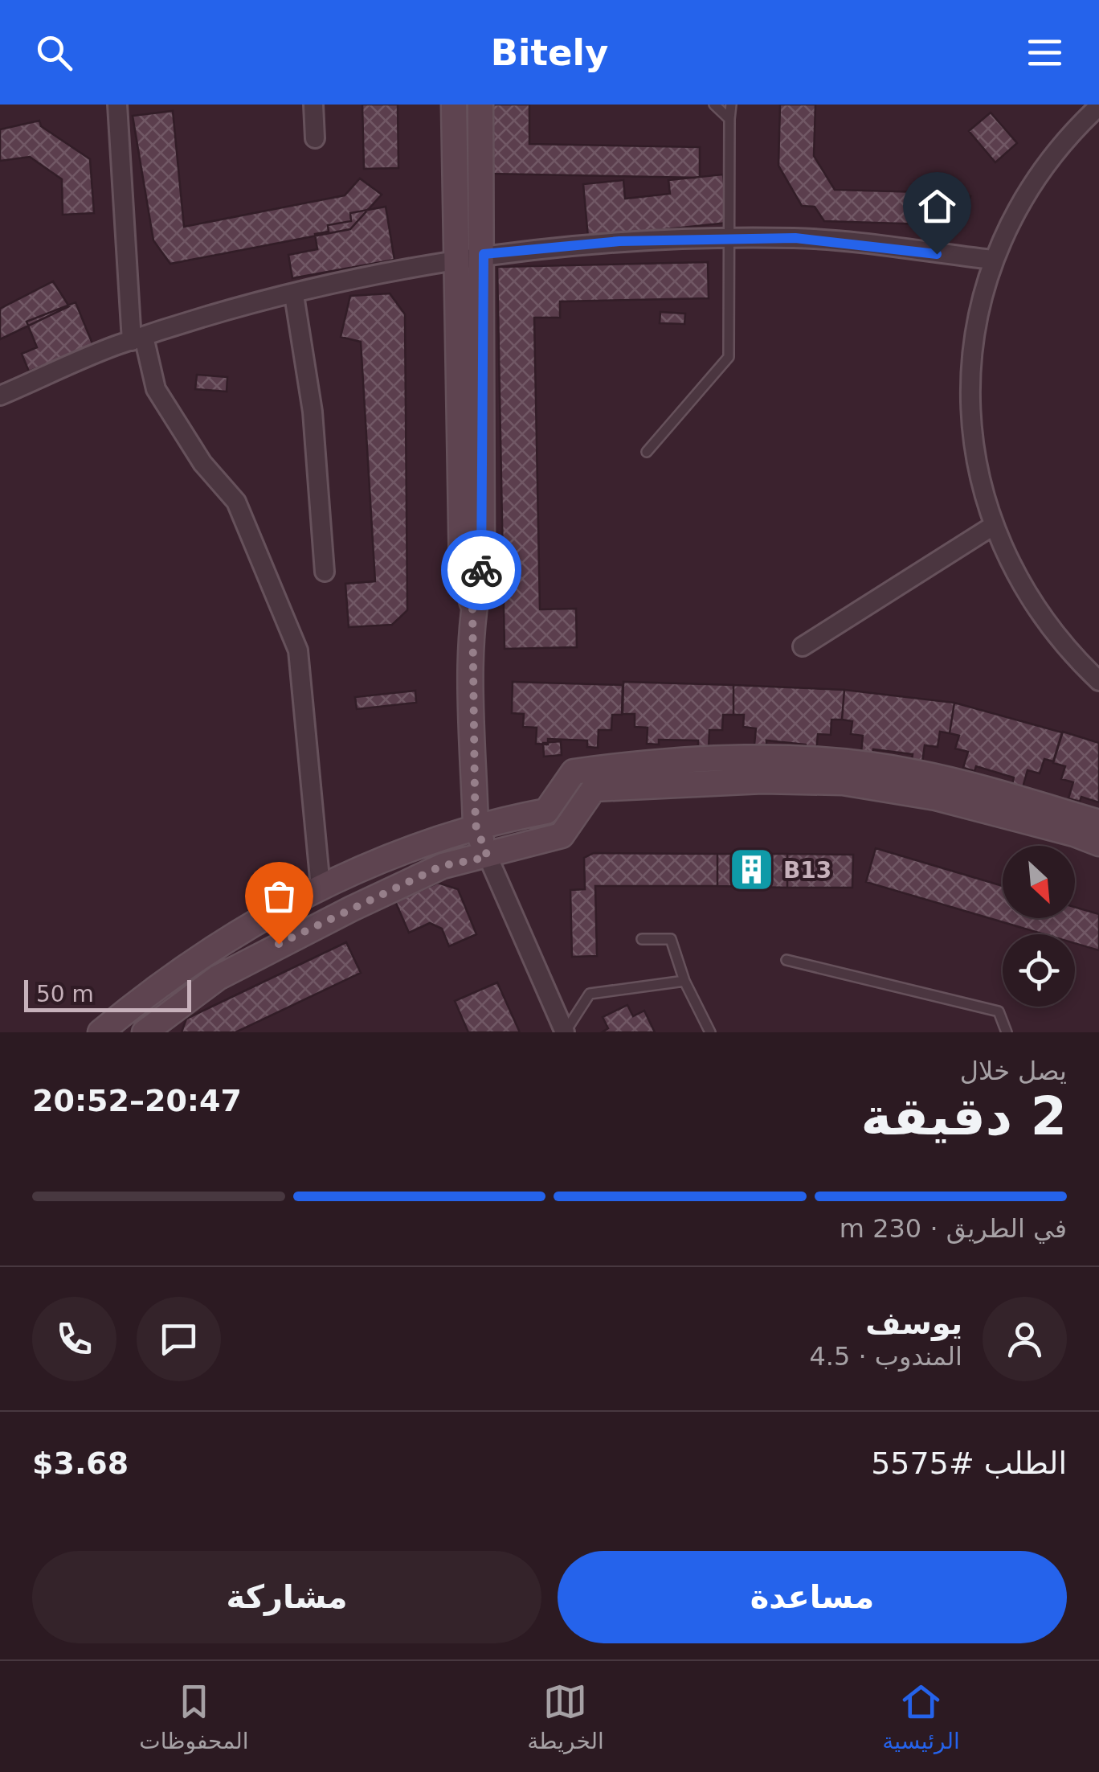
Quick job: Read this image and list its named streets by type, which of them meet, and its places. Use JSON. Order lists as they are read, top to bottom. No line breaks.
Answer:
{"places":{"building":["B13"]},"scale_bar":"50 m","north":"bottom right","page":{"header":"Bitely","scale":"50 m","heading":["2 دقيقة","يصل خلال","20:47–20:52"],"panel":["يوسف","المندوب · 4.5","الطلب #5575","$3.68"],"bar":"في الطريق · 230 m","buttons":["مساعدة","مشاركة"],"tabs":["الرئيسية","الخريطة","المحفوظات"]}}
